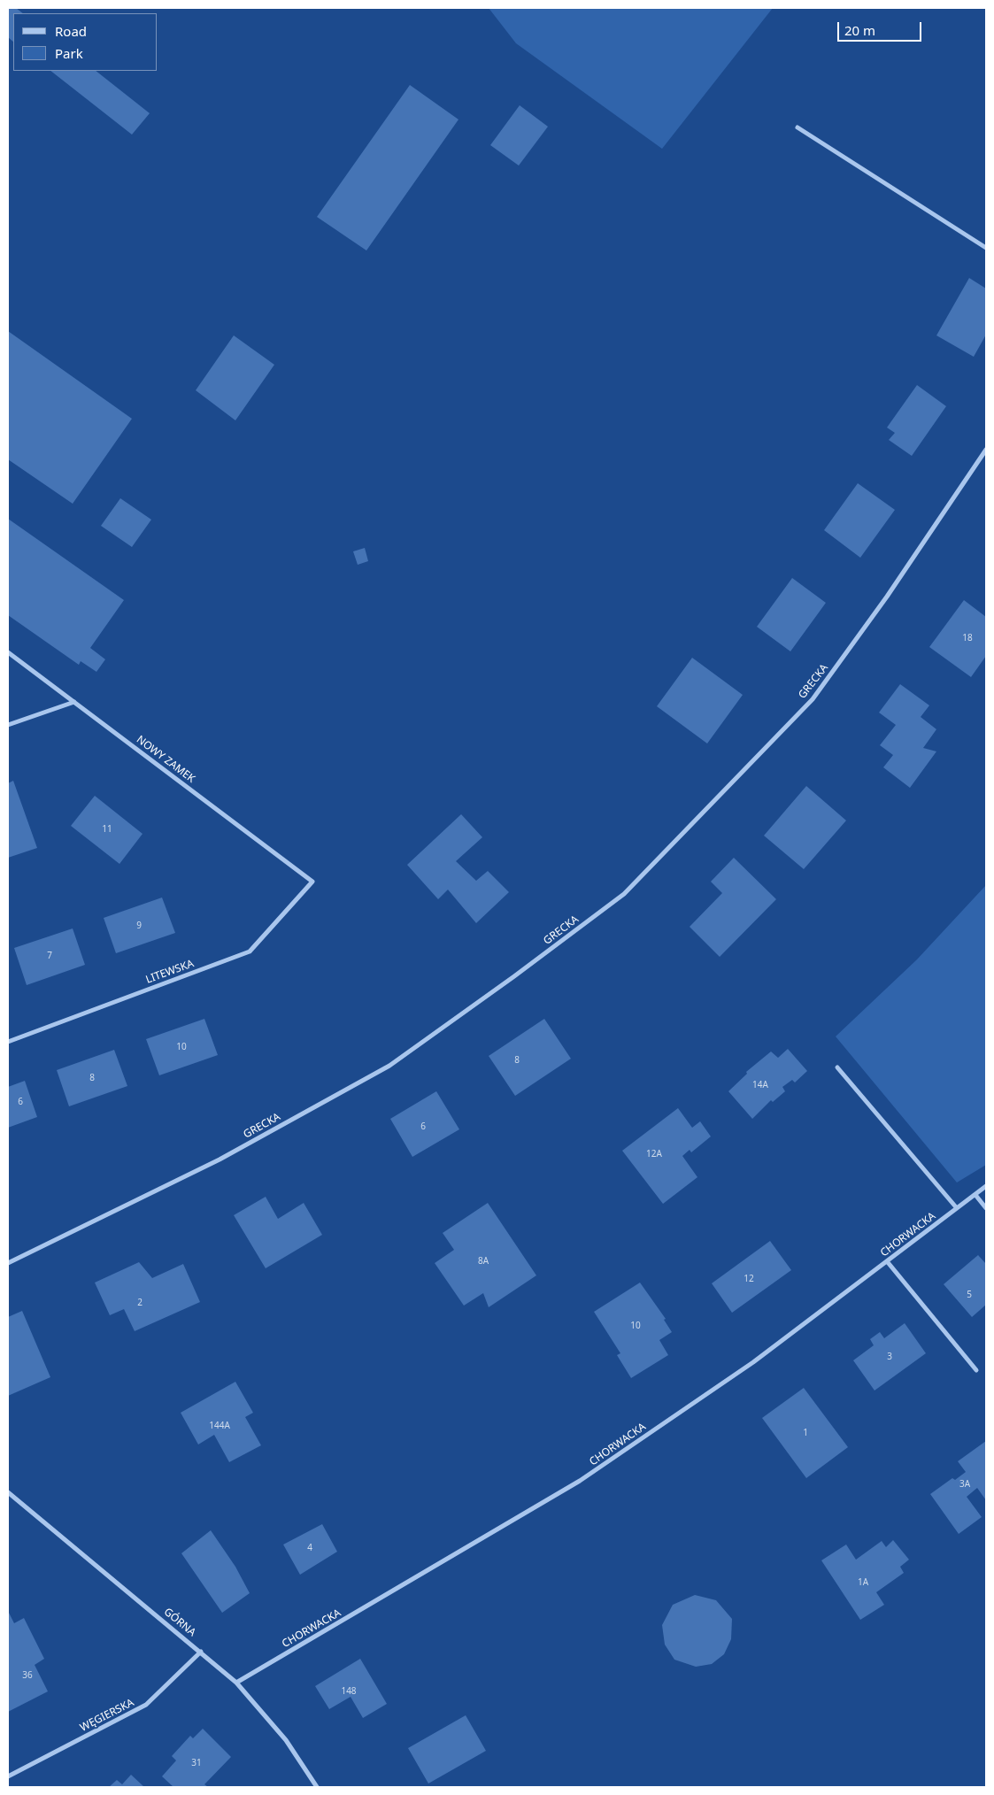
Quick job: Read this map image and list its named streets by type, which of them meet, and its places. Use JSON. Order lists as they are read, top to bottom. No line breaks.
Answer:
{"streets":{"street":["GRECKA","NOWY ZAMEK","LITEWSKA","CHORWACKA","GÓRNA","WĘGIERSKA"]},"crossings":[["NOWY ZAMEK","LITEWSKA"],["CHORWACKA","GÓRNA"],["GÓRNA","WĘGIERSKA"]],"house_numbers":["18","11","9","7","10","8","8","14A","6","6","12A","8A","12","5","2","10","3","144A","1","3A","4","1A","36","148","31"],"legend":["Road","Park"],"scale_bar":"20 m"}
